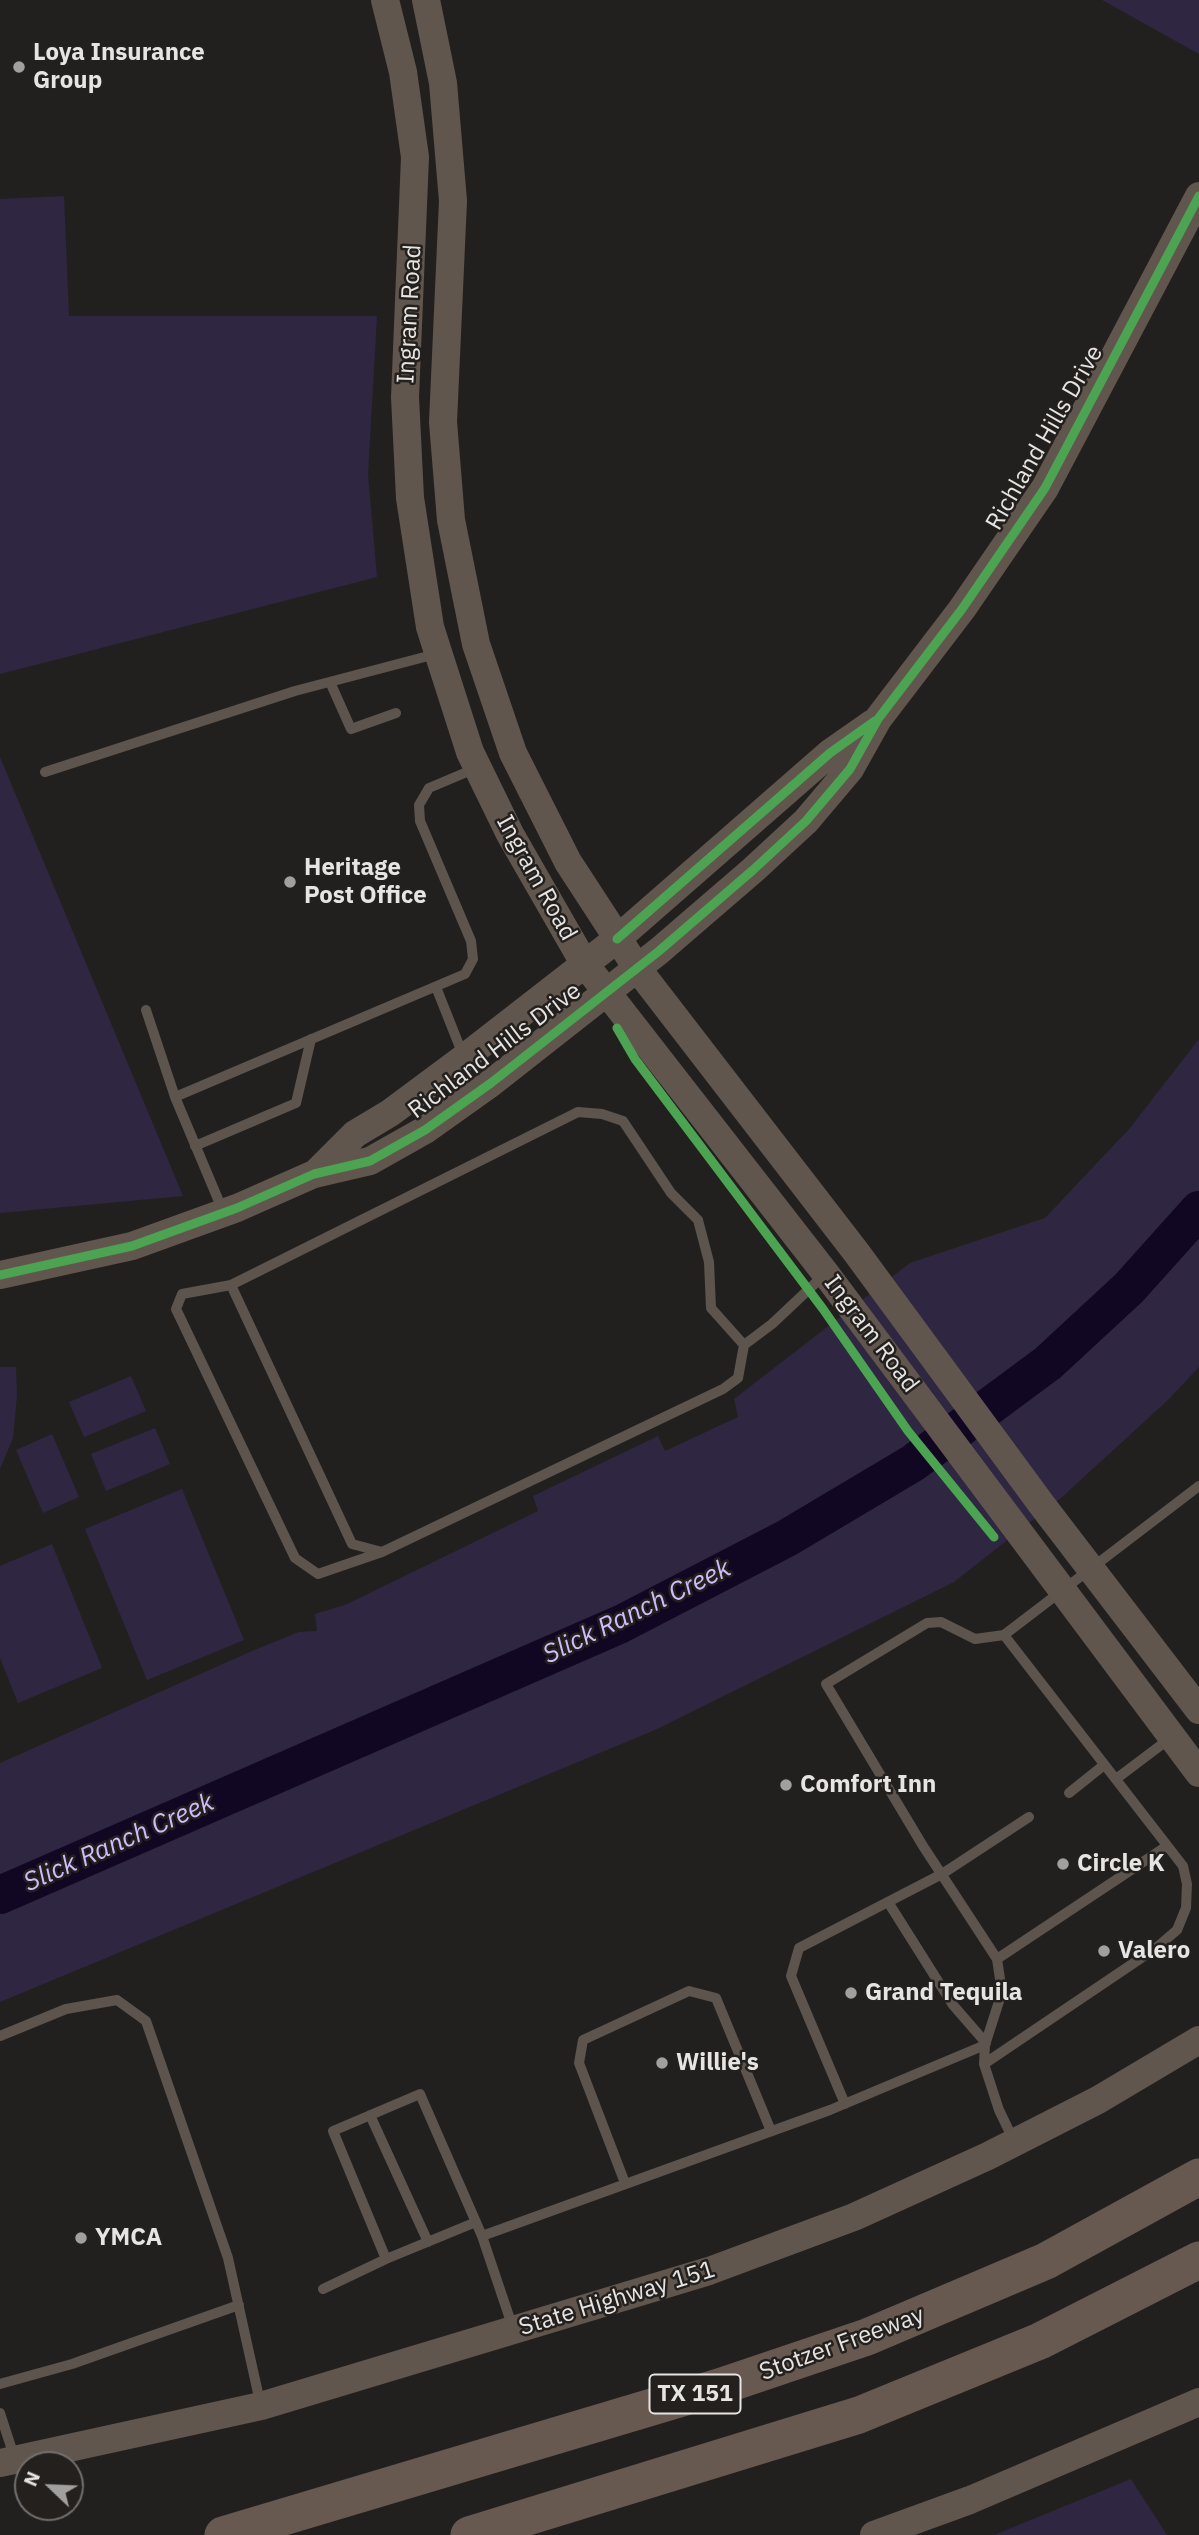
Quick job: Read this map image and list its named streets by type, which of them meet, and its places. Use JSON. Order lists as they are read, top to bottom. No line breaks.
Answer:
{"streets":{"highway":["Stotzer Freeway","TX 151"],"main road":["Ingram Road","Richland Hills Drive","State Highway 151"]},"crossings":[["Ingram Road","Richland Hills Drive"]],"water":["Slick Ranch Creek"],"places":["Loya Insurance Group","Heritage Post Office","Comfort Inn","Circle K","Valero","Grand Tequila","Willie's","YMCA"],"north":"top left"}
